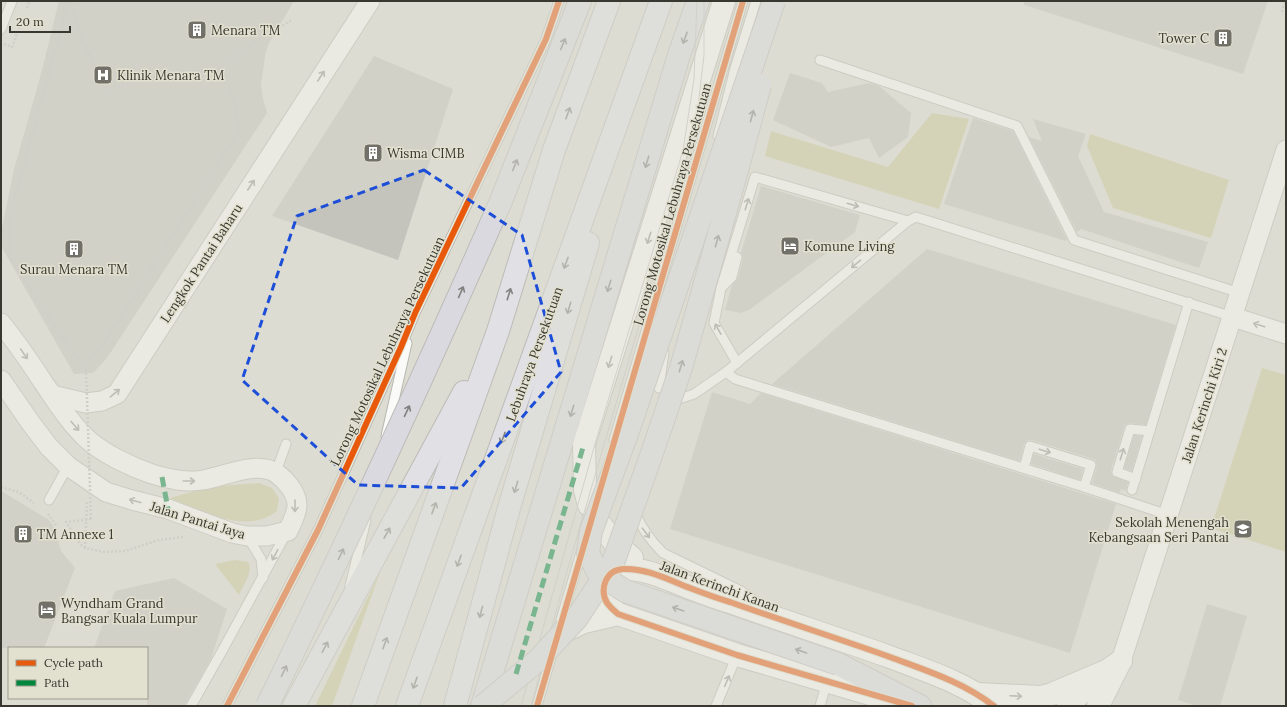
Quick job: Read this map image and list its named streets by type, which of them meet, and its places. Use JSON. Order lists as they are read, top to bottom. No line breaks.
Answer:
{"streets":{"highway":["Lebuhraya Persekutuan"],"street":["Lengkok Pantai Baharu","Jalan Kerinchi Kiri 2","Jalan Pantai Jaya","Jalan Kerinchi Kanan"],"lane":["Lorong Motosikal Lebuhraya Persekutuan"]},"one_way":["Lengkok Pantai Baharu"],"places":{"building":["Menara TM","Tower C","Wisma CIMB","Surau Menara TM","TM Annexe 1"],"hospital":["Klinik Menara TM"],"hotel":["Komune Living","Wyndham Grand Bangsar Kuala Lumpur"],"school or university":["Sekolah Menengah Kebangsaan Seri Pantai"]},"legend":["Cycle path","Path"],"scale_bar":"20 m"}
